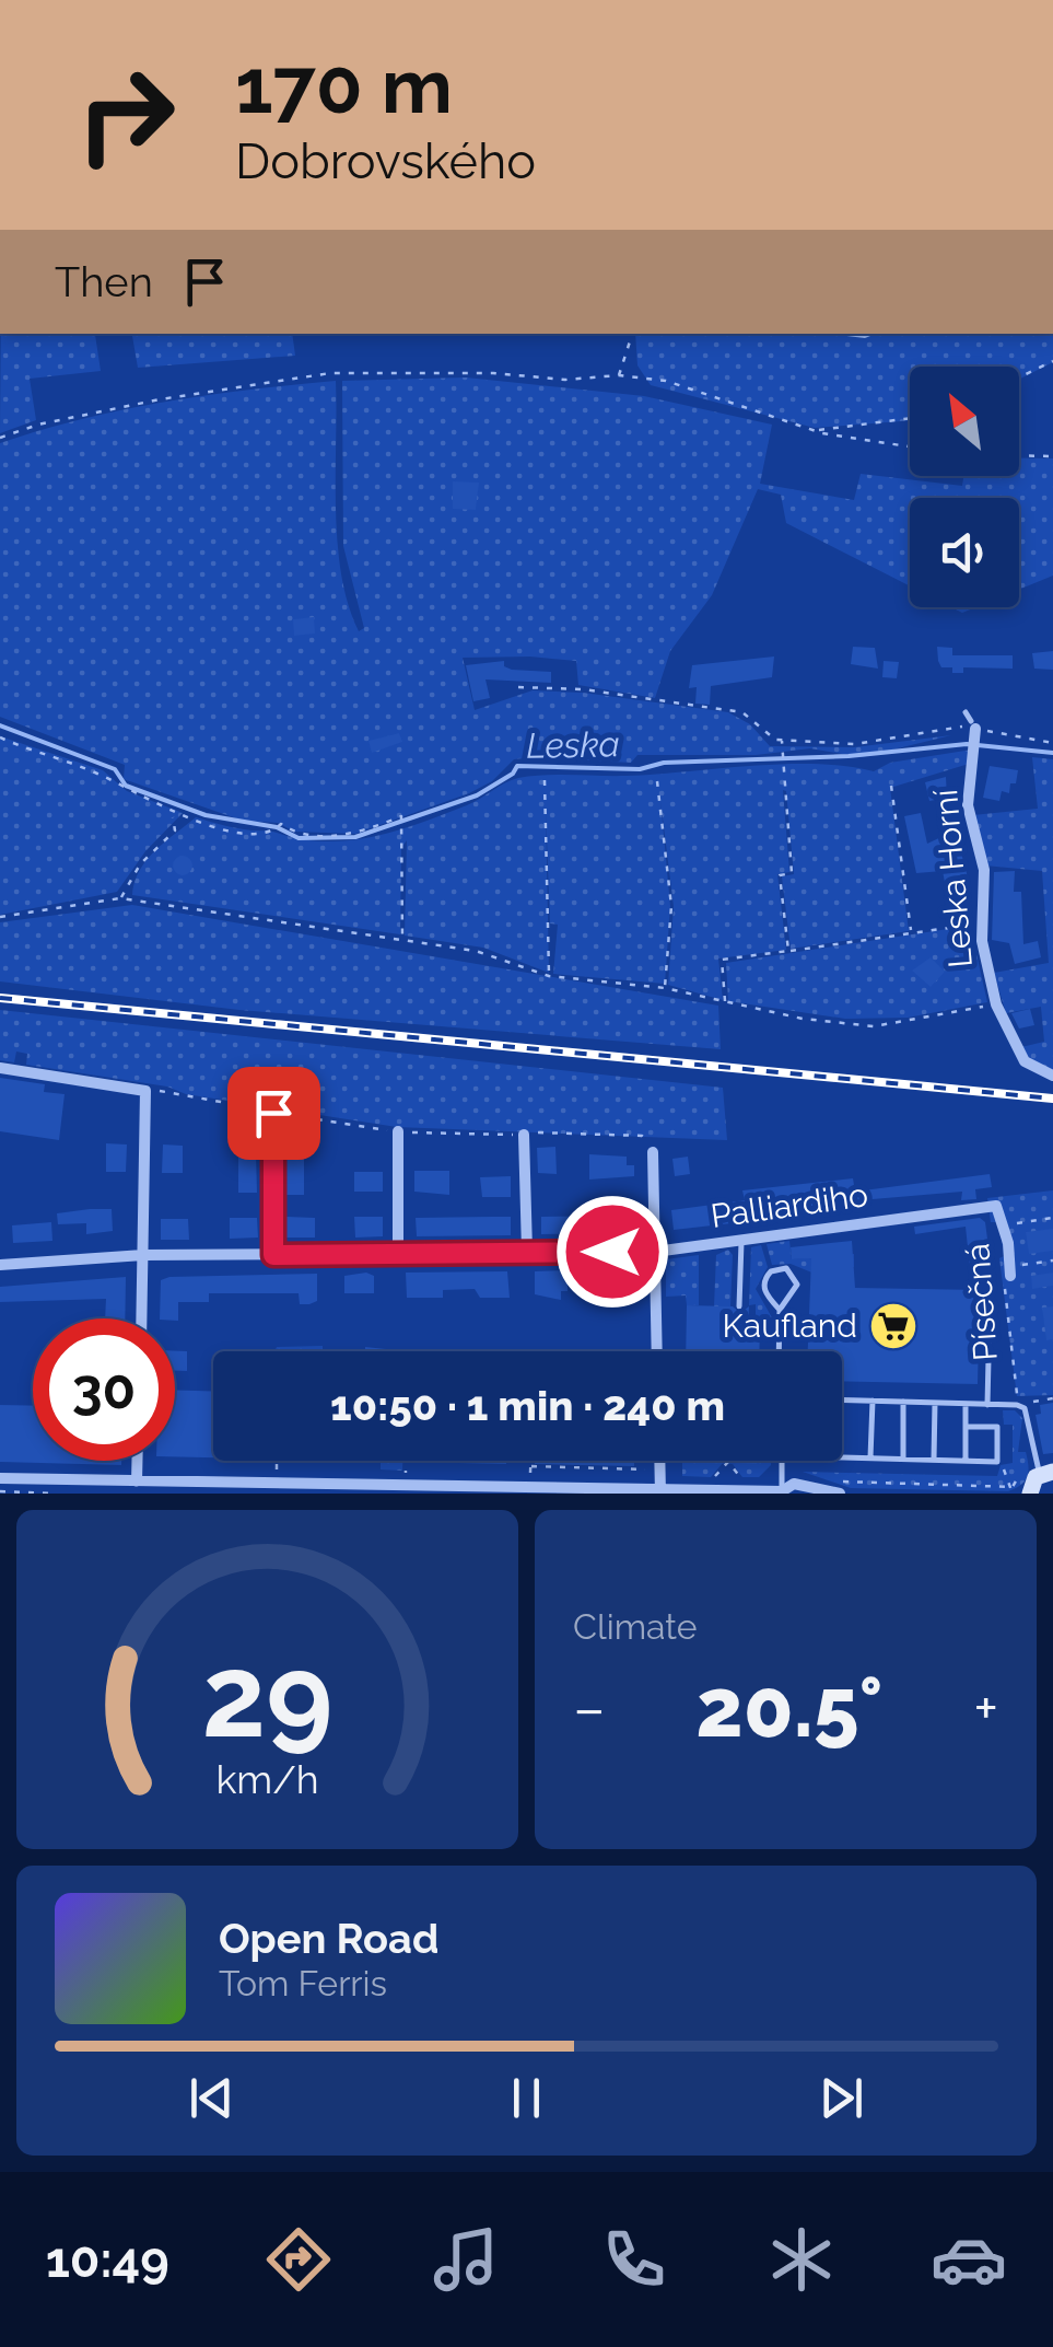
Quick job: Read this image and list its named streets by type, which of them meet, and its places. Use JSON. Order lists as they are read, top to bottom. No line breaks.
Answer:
{"streets":{"street":["Leska Horní","Palliardiho","Písečná"]},"crossings":[["Palliardiho","Písečná"]],"water":["Leska"],"places":{"supermarket":["Kaufland"]},"north":"top left","page":{"turn":["170 m","Dobrovského"],"then":"Then","limit":"30","trip":"10:50 · 1 min · 240 m","tile":"Climate","heat":["−","20.5°","+"],"song":["Open Road","Tom Ferris"],"tabs":"10:49","gauge":["29","km/h"]}}
